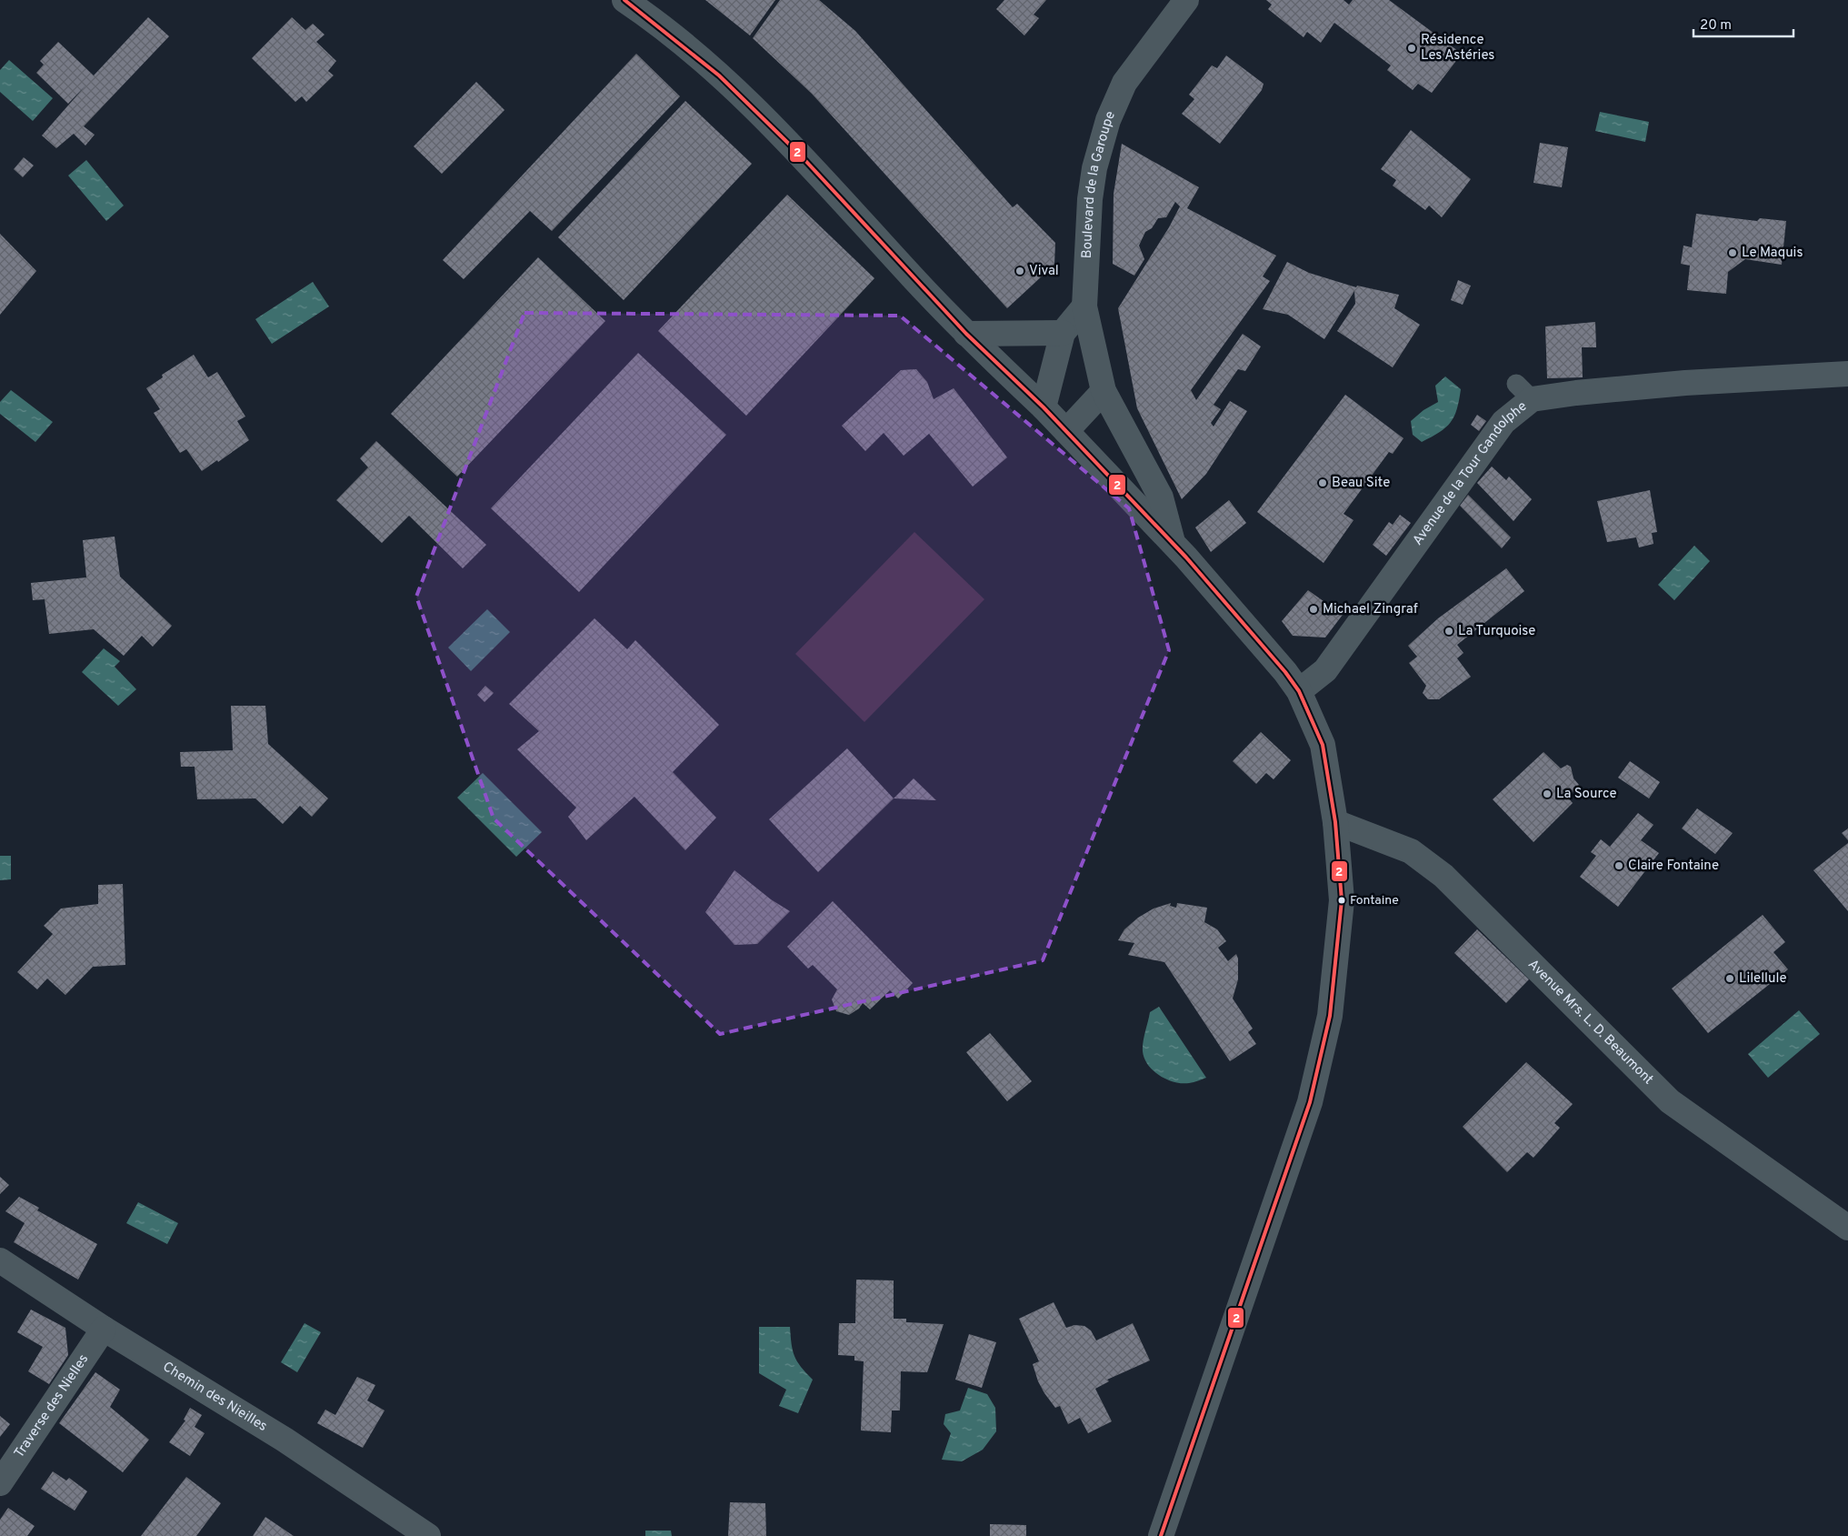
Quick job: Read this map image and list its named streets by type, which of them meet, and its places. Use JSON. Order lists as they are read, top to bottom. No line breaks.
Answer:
{"streets":{"street":["Boulevard de la Garoupe","Avenue de la Tour Gandolphe","Avenue Mrs. L. D. Beaumont","Chemin des Nieilles","Traverse des Nielles"]},"crossings":[["Chemin des Nieilles","Traverse des Nielles"]],"places":["Résidence Les Astéries","Le Maquis","Vival","Beau Site","Michael Zingraf","La Turquoise","La Source","Claire Fontaine","Fontaine","Lilellule"],"lines":["transit line 2"],"scale_bar":"20 m"}
